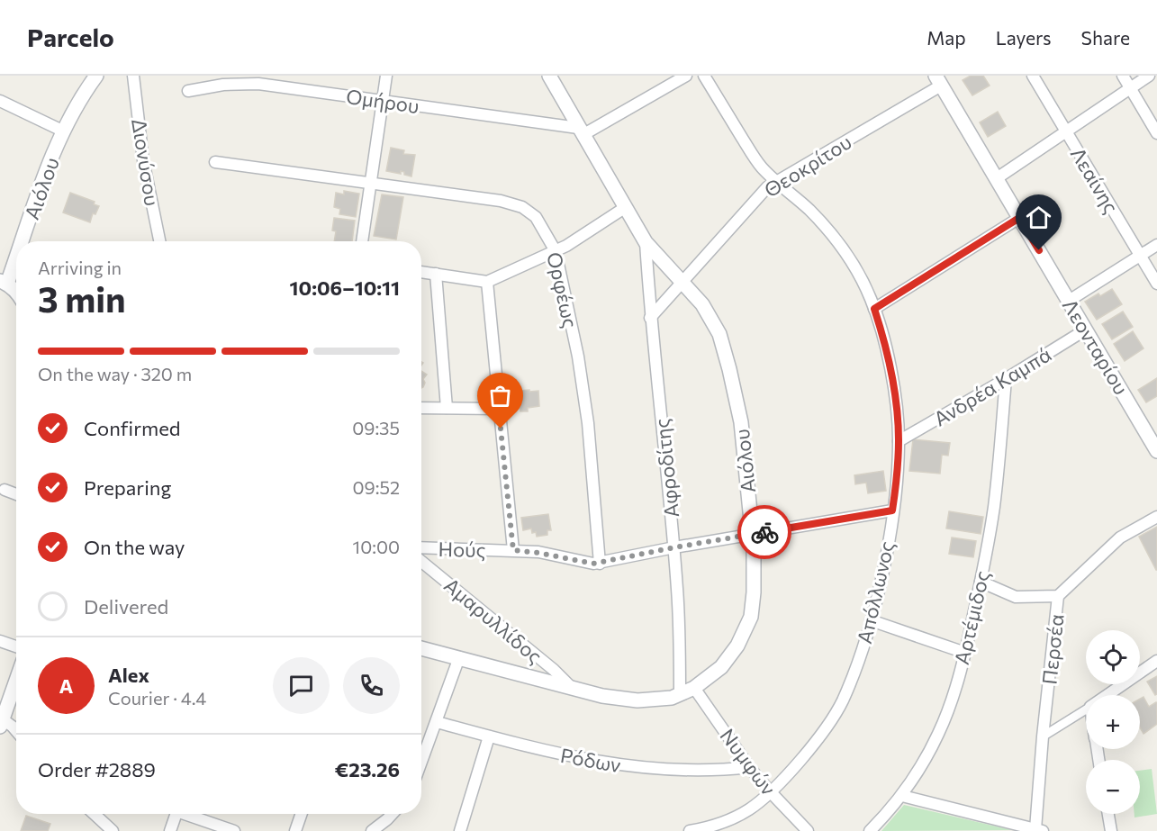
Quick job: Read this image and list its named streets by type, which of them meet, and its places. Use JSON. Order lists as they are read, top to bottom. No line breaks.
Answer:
{"streets":{"street":["Ομήρου","Διονύσου","Θεοκρίτου","Λεαίνης","Αιόλου","Ορφέως","Λεονταρίου","Ανδρέα Καμπά","Αφροδίτης","Ηούς","Απόλλωνος","Αρτέμιδος","Αμαρυλλίδος","Περσέα","Ρόδων","Νυμφών"]},"crossings":[["Ομήρου","Αιόλου"],["Θεοκρίτου","Αιόλου"],["Θεοκρίτου","Λεονταρίου"],["Θεοκρίτου","Αφροδίτης"],["Θεοκρίτου","Απόλλωνος"],["Αιόλου","Αφροδίτης"],["Αιόλου","Ηούς"],["Αιόλου","Αμαρυλλίδος"],["Αιόλου","Νυμφών"],["Ορφέως","Ηούς"],["Λεονταρίου","Ανδρέα Καμπά"],["Ανδρέα Καμπά","Απόλλωνος"],["Ανδρέα Καμπά","Αρτέμιδος"],["Αφροδίτης","Ηούς"],["Ηούς","Απόλλωνος"],["Απόλλωνος","Νυμφών"],["Ρόδων","Νυμφών"]],"page":{"header":"Parcelo","nav":["Map","Layers","Share"],"heading":["3 min","Arriving in","10:06–10:11"],"panel":["Alex","Courier · 4.4","Order #2889","€23.26"],"bar":"On the way · 320 m","list":[["Confirmed","09:35"],["Preparing","09:52"],["On the way","10:00"],"Delivered"],"map_buttons":["+","−"],"round":"A"}}
